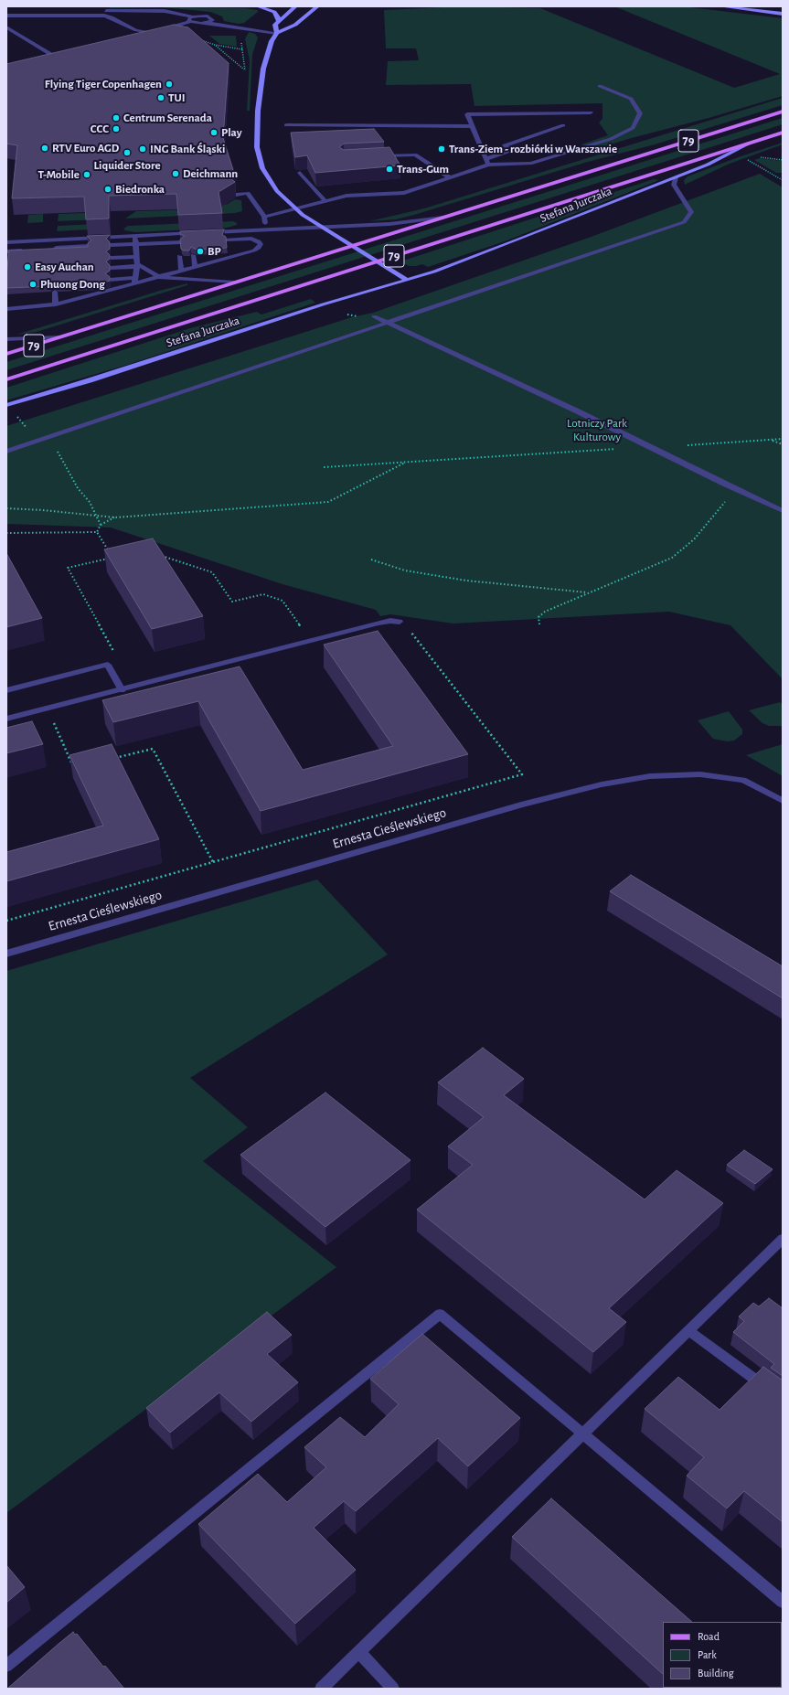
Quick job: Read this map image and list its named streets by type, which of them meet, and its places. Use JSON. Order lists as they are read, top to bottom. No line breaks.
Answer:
{"streets":{"main road":["79"],"street":["Stefana Jurczaka","Ernesta Cieślewskiego"]},"crossings":[["79","Stefana Jurczaka"]],"parks":["Lotniczy Park Kulturowy"],"places":["Flying Tiger Copenhagen","TUI","Centrum Serenada","CCC","Play","RTV Euro AGD","ING Bank Śląski","Trans-Ziem - rozbiórki w Warszawie","Liquider Store","Trans-Gum","Deichmann","T-Mobile","Biedronka","BP","Easy Auchan","Phuong Dong"],"legend":["Road","Park","Building"]}
